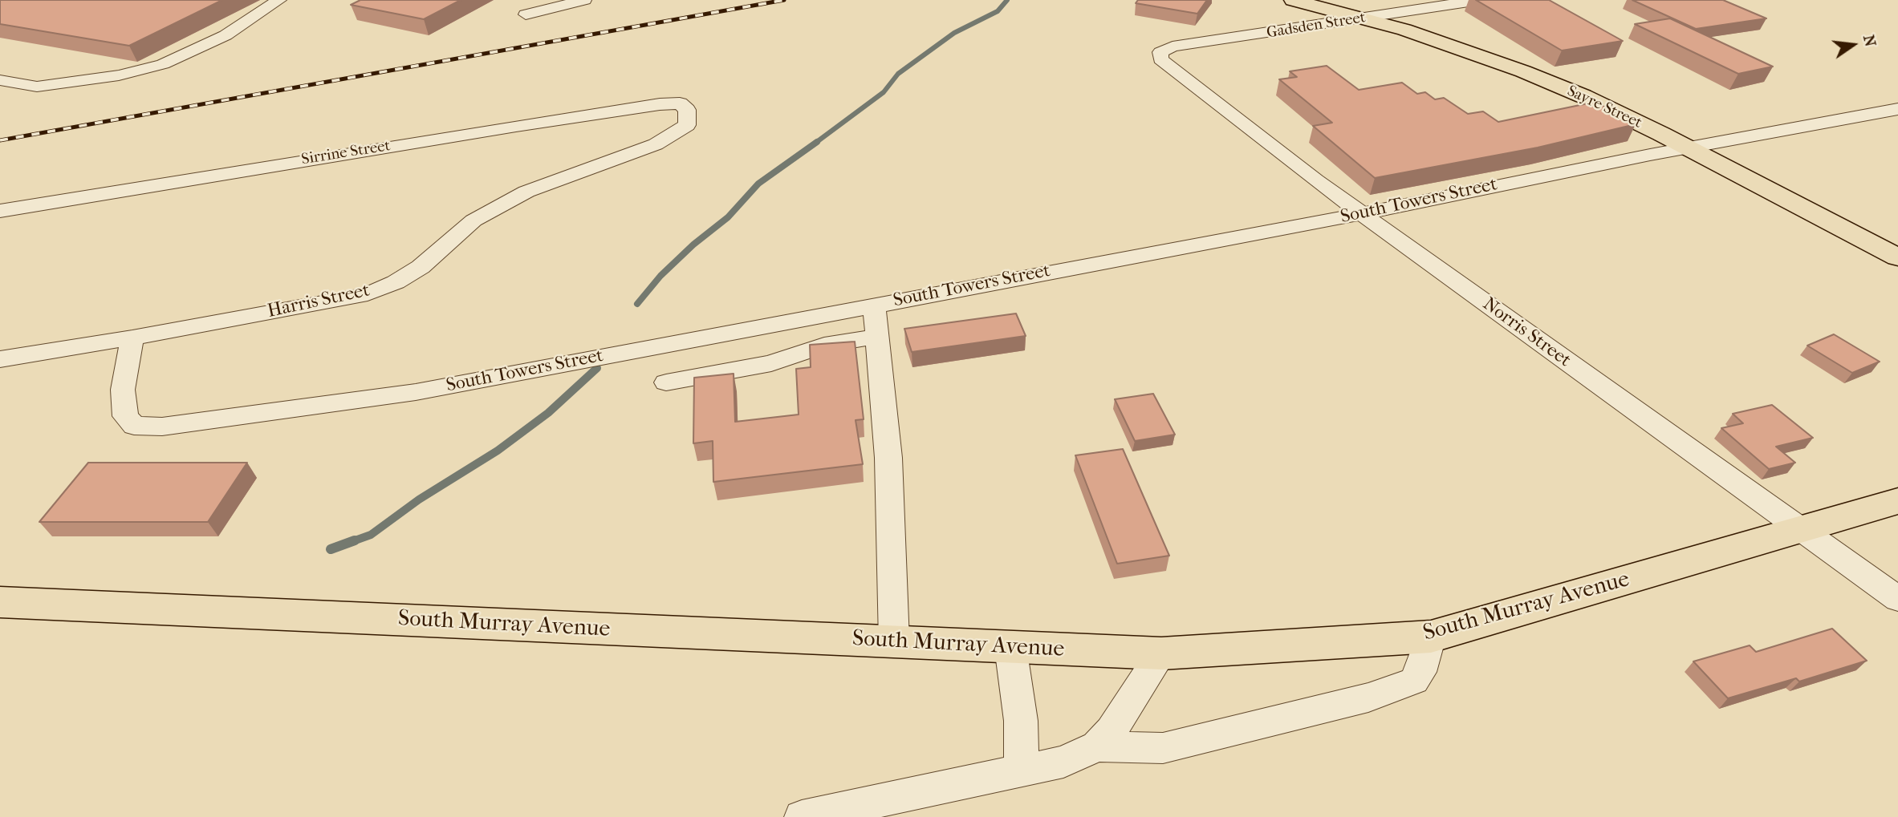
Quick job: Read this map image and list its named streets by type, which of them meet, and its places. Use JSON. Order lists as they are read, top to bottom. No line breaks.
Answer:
{"streets":{"main road":["Sayre Street","South Murray Avenue"],"street":["Gadsden Street","Sirrine Street","South Towers Street","Harris Street","Norris Street"]},"crossings":[["Gadsden Street","Sayre Street"],["Gadsden Street","Norris Street"],["Sayre Street","South Towers Street"],["Sirrine Street","Harris Street"],["South Towers Street","Harris Street"],["South Towers Street","Norris Street"],["Norris Street","South Murray Avenue"]],"north":"right"}
